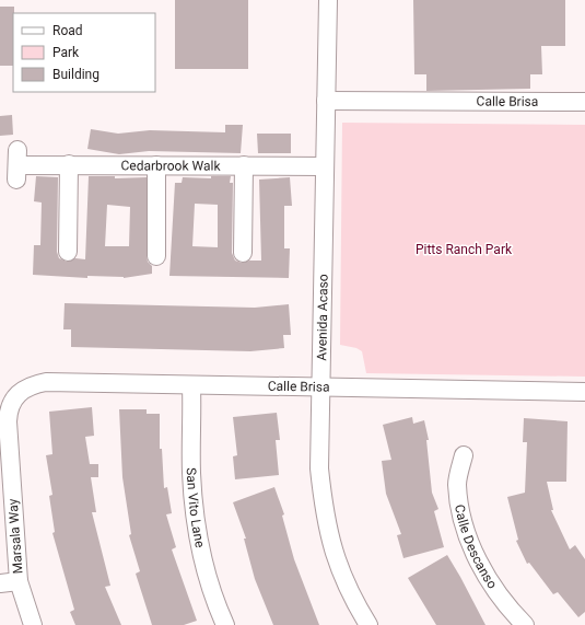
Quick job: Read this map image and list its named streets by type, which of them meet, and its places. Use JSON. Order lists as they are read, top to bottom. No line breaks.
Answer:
{"streets":{"street":["Calle Brisa","Cedarbrook Walk","Avenida Acaso","San Vito Lane","Marsala Way","Calle Descanso"]},"crossings":[["Calle Brisa","Avenida Acaso"],["Calle Brisa","San Vito Lane"],["Calle Brisa","Marsala Way"],["Cedarbrook Walk","Avenida Acaso"]],"parks":["Pitts Ranch Park"],"legend":["Road","Park","Building"]}
